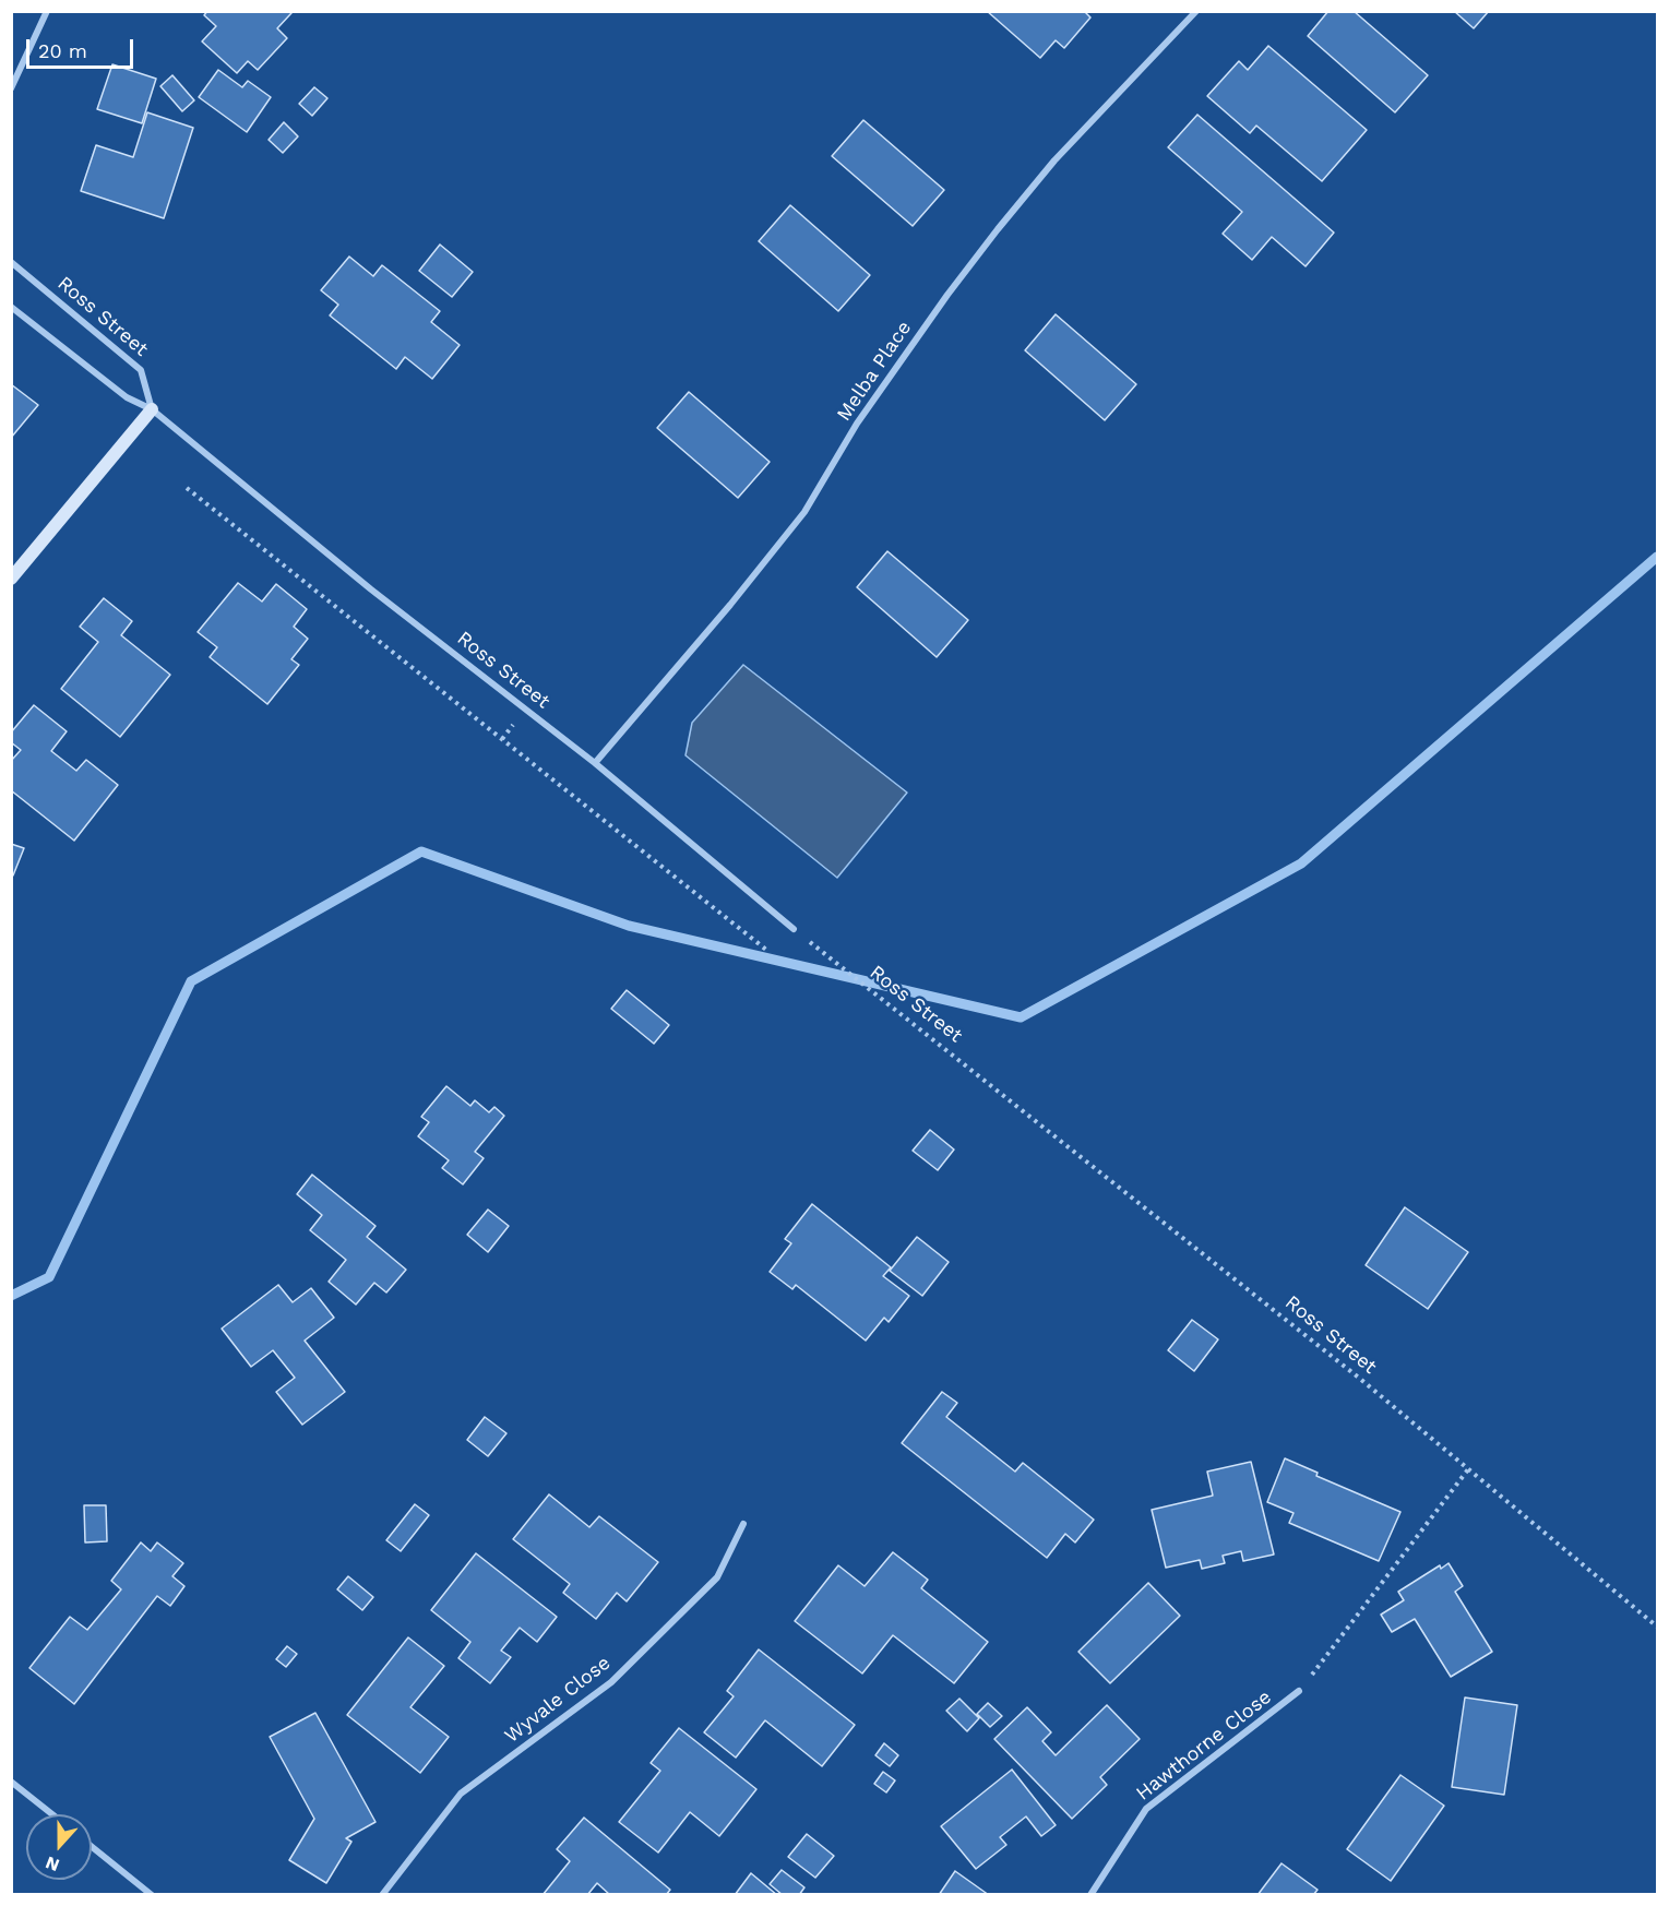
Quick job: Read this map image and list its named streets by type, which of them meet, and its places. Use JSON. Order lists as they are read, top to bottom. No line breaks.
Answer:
{"streets":{"street":["Ross Street","Melba Place","Wyvale Close","Hawthorne Close"]},"crossings":[["Ross Street","Melba Place"]],"scale_bar":"20 m","north":"bottom"}
